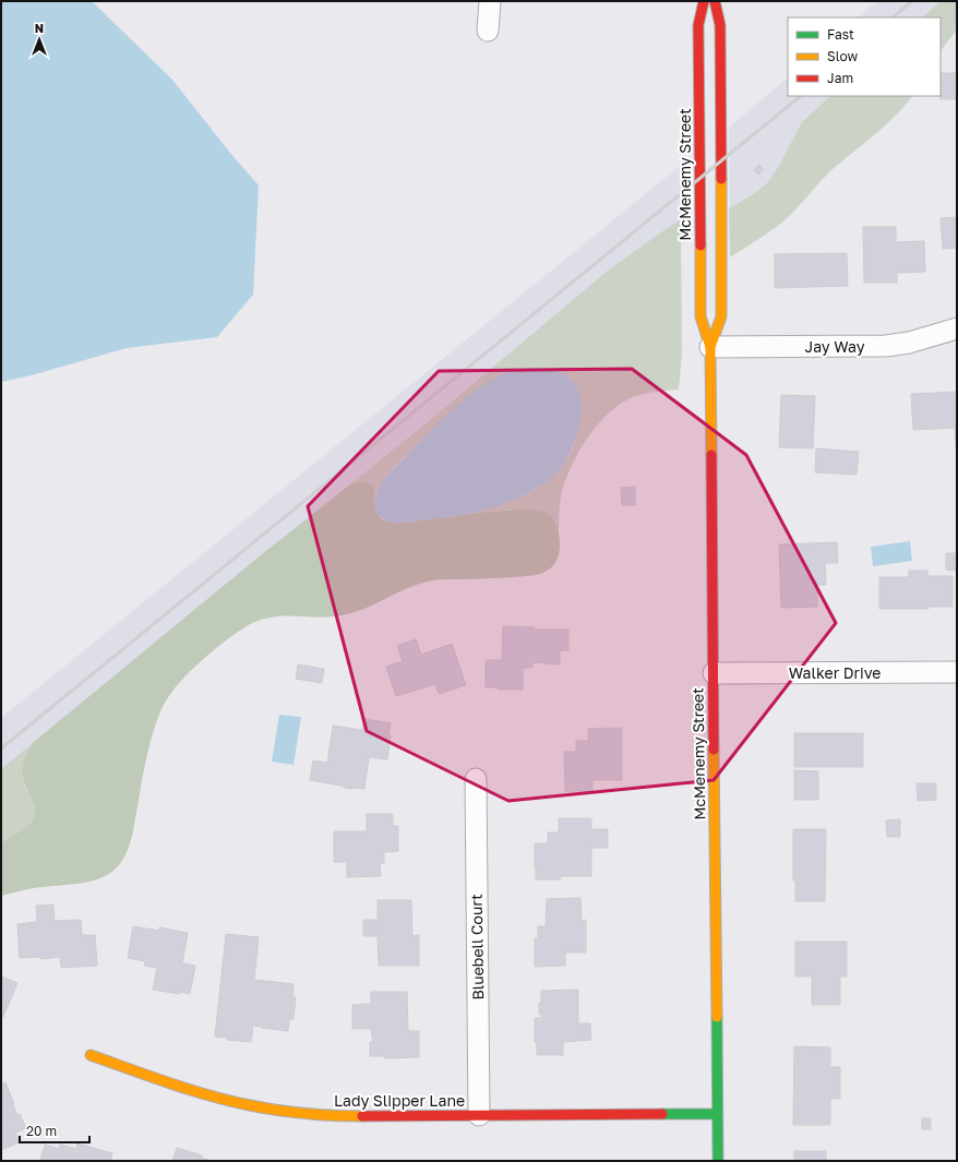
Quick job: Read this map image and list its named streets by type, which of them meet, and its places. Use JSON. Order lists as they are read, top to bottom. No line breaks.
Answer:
{"streets":{"street":["McMenemy Street","Jay Way","Walker Drive","Bluebell Court","Lady Slipper Lane"]},"crossings":[["McMenemy Street","Jay Way"],["McMenemy Street","Walker Drive"],["McMenemy Street","Lady Slipper Lane"],["Bluebell Court","Lady Slipper Lane"]],"legend":["Fast","Slow","Jam"],"scale_bar":"20 m","north":"top"}
